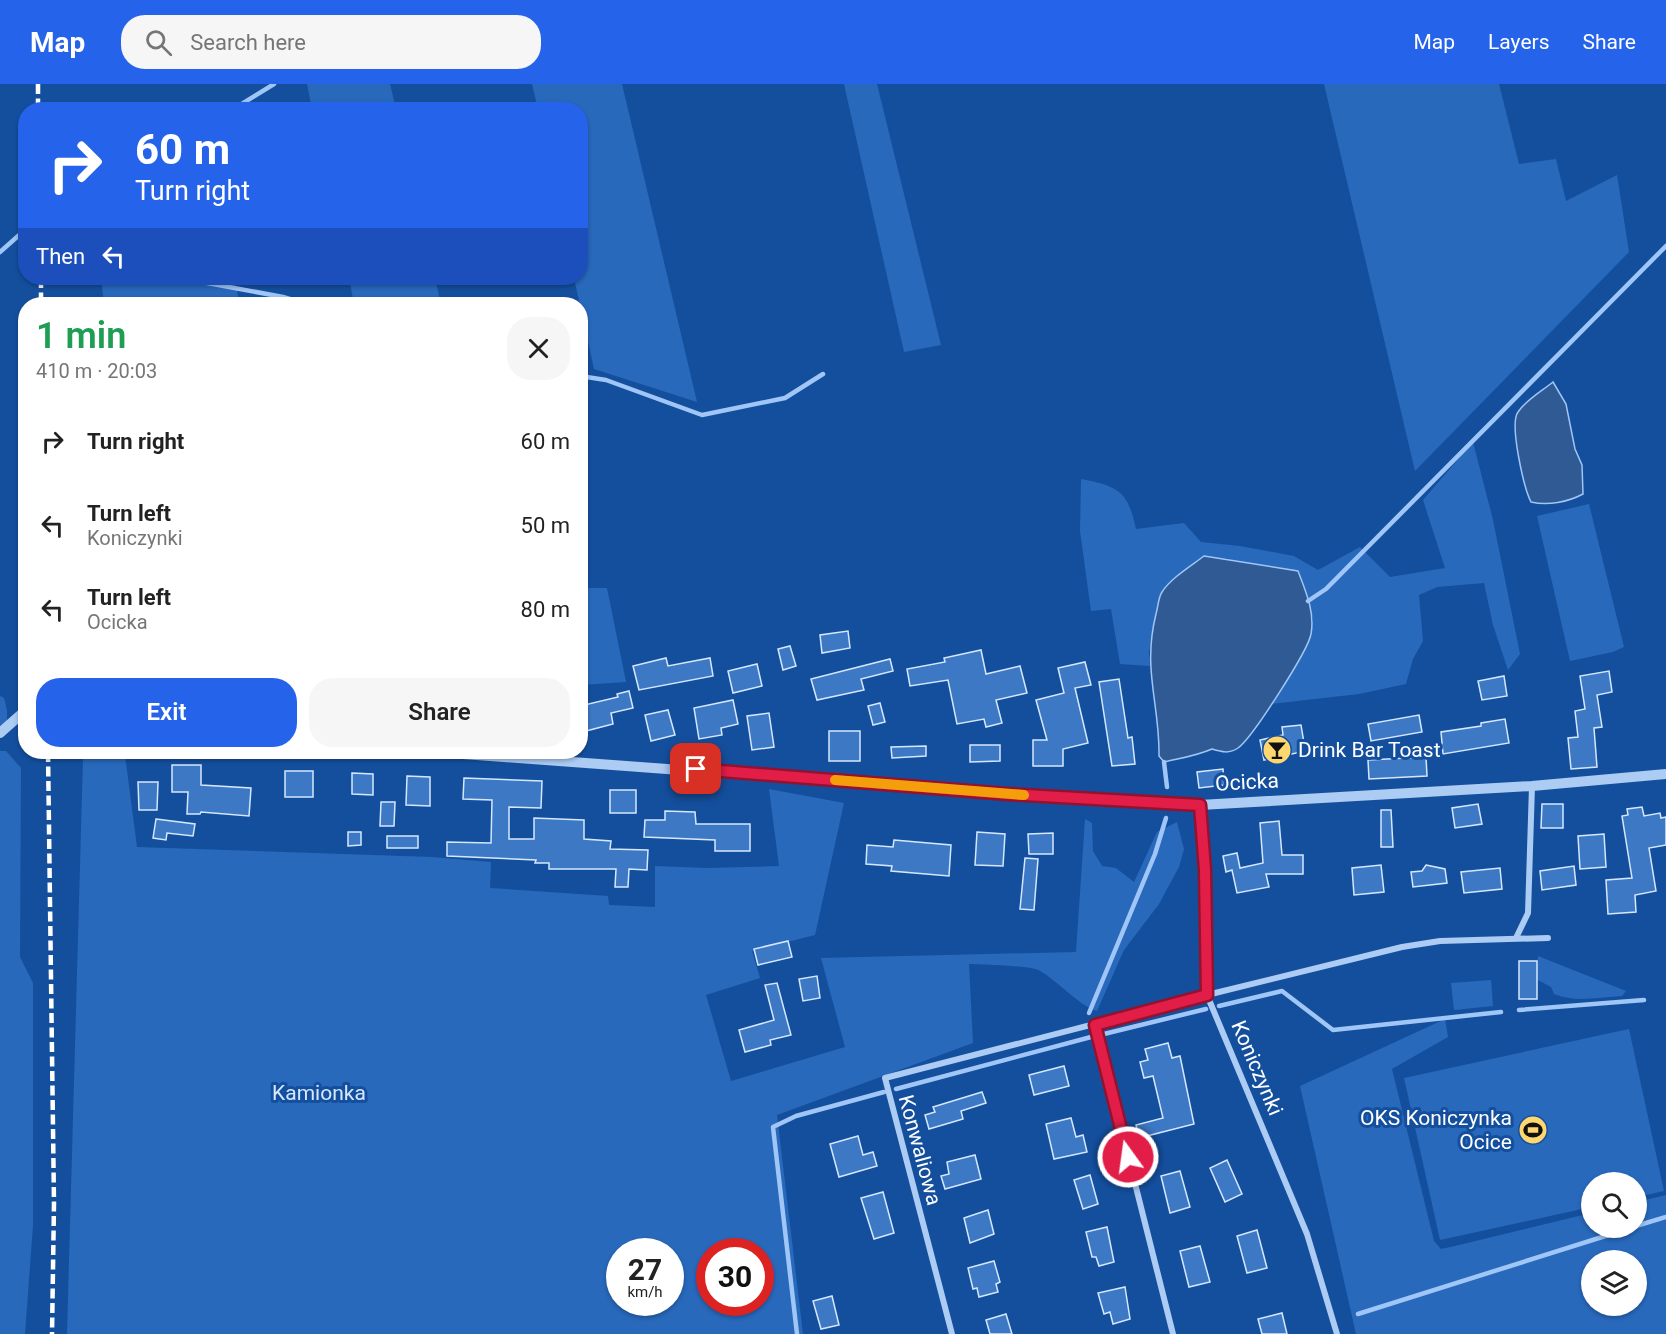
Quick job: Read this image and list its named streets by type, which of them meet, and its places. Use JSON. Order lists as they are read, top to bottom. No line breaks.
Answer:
{"streets":{"street":["Ocicka","Koniczynki","Konwaliowa"]},"crossings":[["Ocicka","Koniczynki"]],"parks":["Kamionka"],"places":{"bar":["Drink Bar Toast"],"sports":["OKS Koniczynka Ocice"]},"page":{"header":"Map","search":"Search here","nav":["Map","Layers","Share"],"turn":["60 m","Turn right"],"then":"Then","heading":["1 min","410 m · 20:03"],"list":[{"name":"Turn right","value":"60 m"},{"name":"Turn left","note":"Koniczynki","value":"50 m"},{"name":"Turn left","note":"Ocicka","value":"80 m"}],"buttons":["Exit","Share"],"speed":"27 km/h","limit":"30"}}
